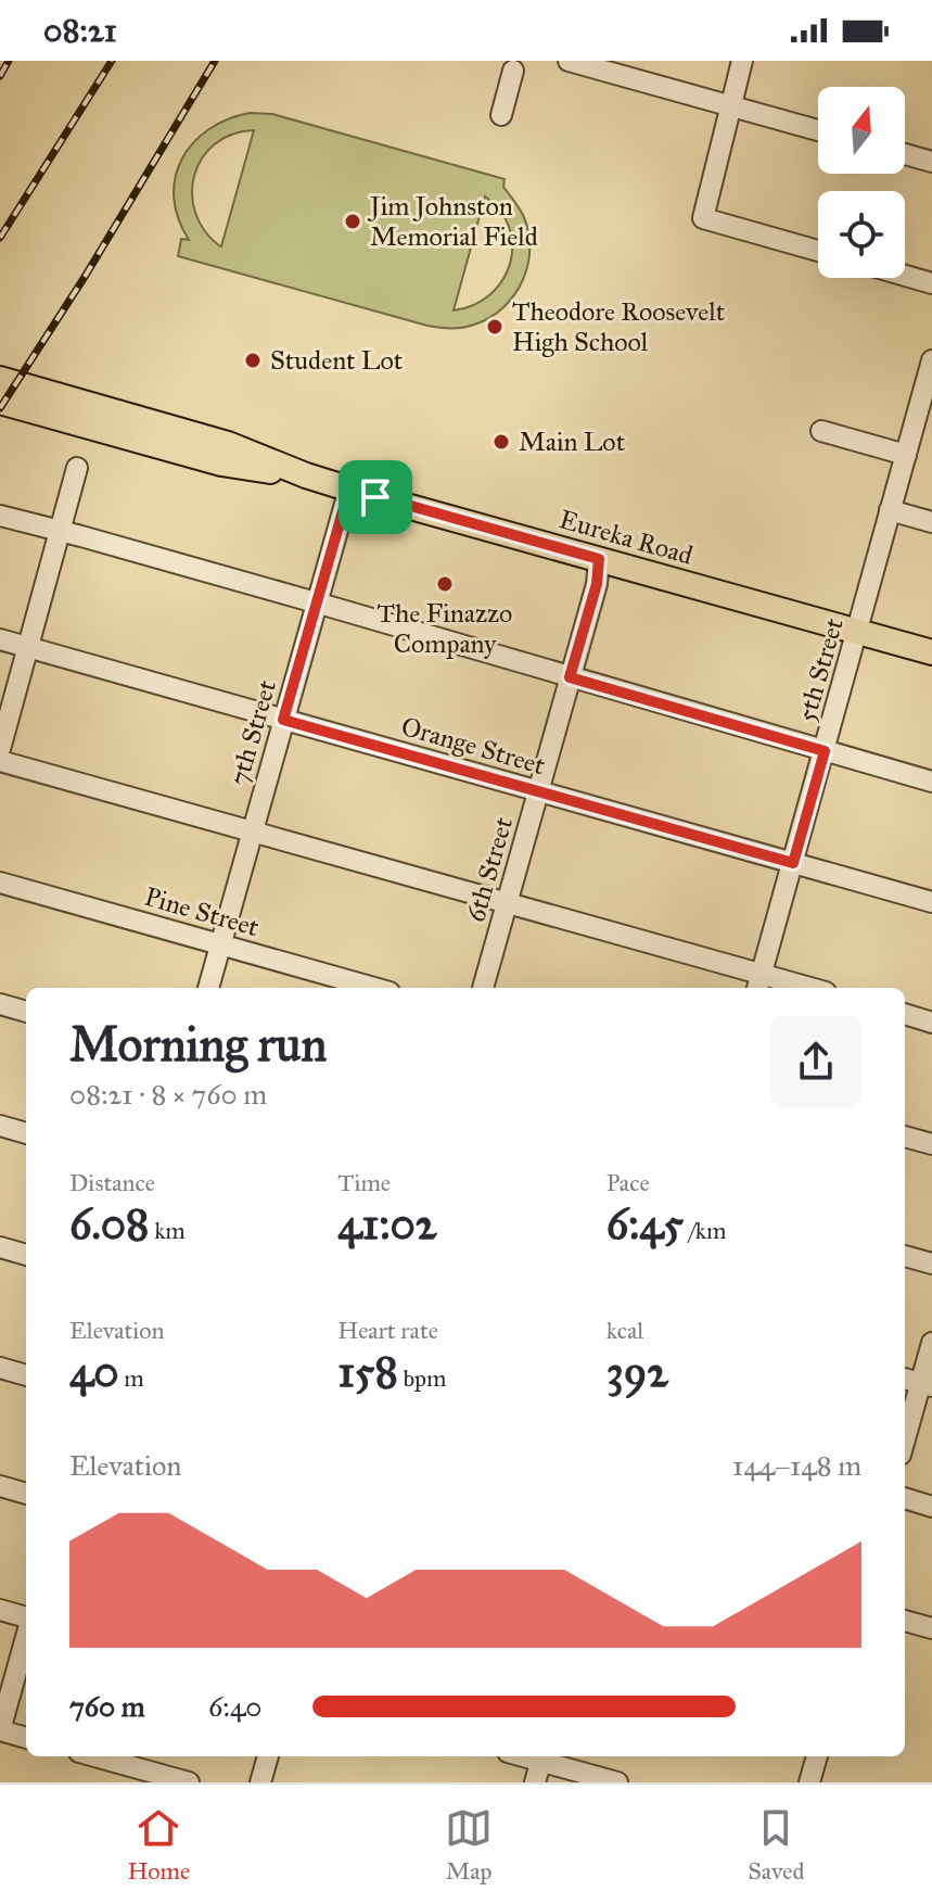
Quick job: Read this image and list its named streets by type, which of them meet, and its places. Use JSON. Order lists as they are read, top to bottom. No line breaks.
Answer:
{"streets":{"main road":["Eureka Road"],"street":["5th Street","7th Street","Orange Street","6th Street","Pine Street"]},"crossings":[["Eureka Road","5th Street"],["Eureka Road","7th Street"],["Eureka Road","6th Street"],["5th Street","Orange Street"],["7th Street","Orange Street"],["7th Street","Pine Street"],["Orange Street","6th Street"]],"places":["Jim Johnston Memorial Field","Theodore Roosevelt High School","Student Lot","Main Lot","The Finazzo Company"],"north":"top","page":{"status":"08:21","heading":["Morning run","08:21 · 8 × 760 m"],"stats":[["Distance","6.08 km"],["Time","41:02"],["Pace","6:45 /km"],["Elevation","40 m"],["Heart rate","158 bpm"],["kcal","392"]],"chart":["Elevation","144–148 m"],"list":[{"name":"760 m","note":"6:40"}],"tabs":["Home","Map","Saved"]}}
